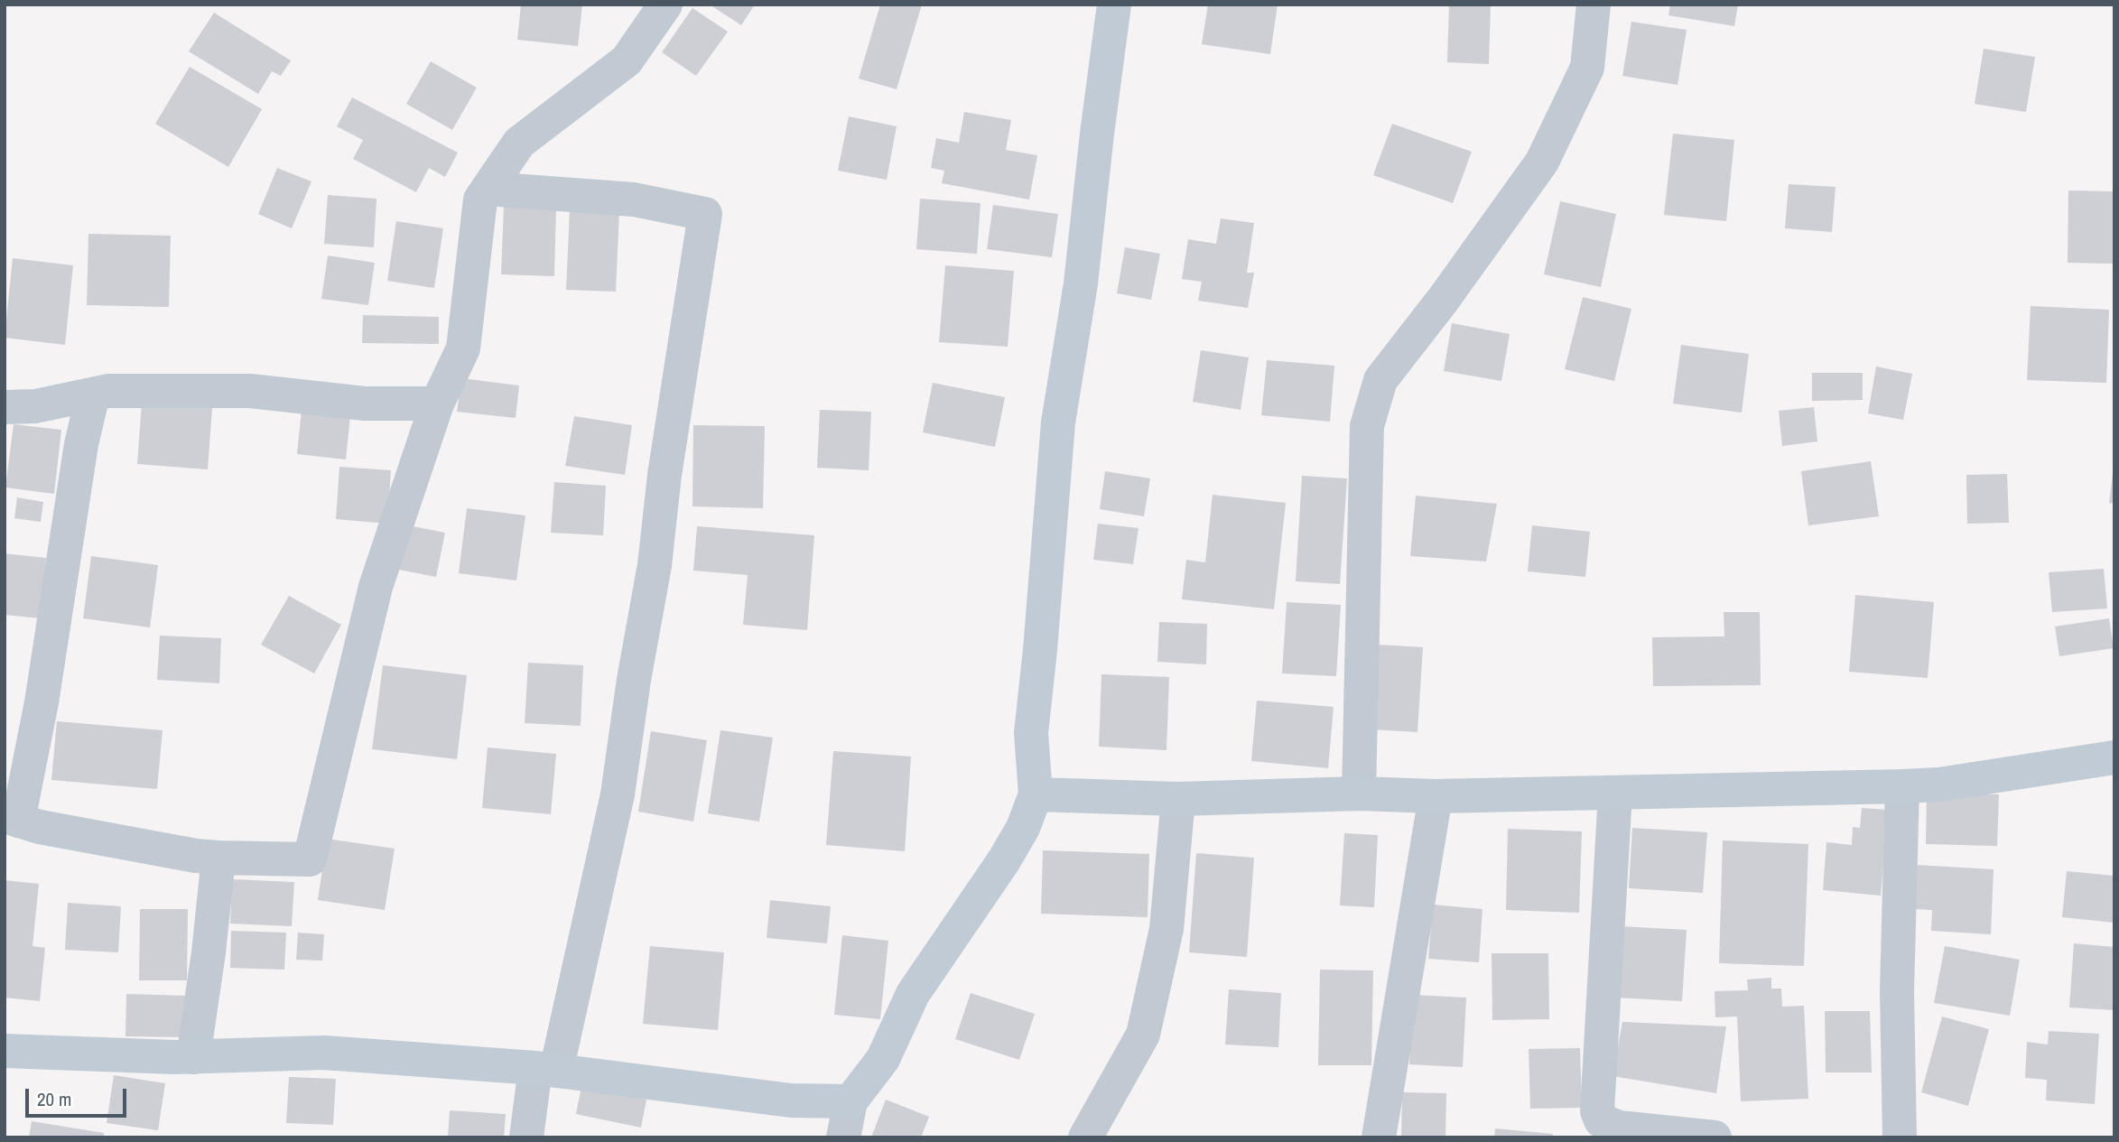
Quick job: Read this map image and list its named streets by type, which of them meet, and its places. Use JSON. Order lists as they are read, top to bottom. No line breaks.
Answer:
{"scale_bar":"20 m"}
